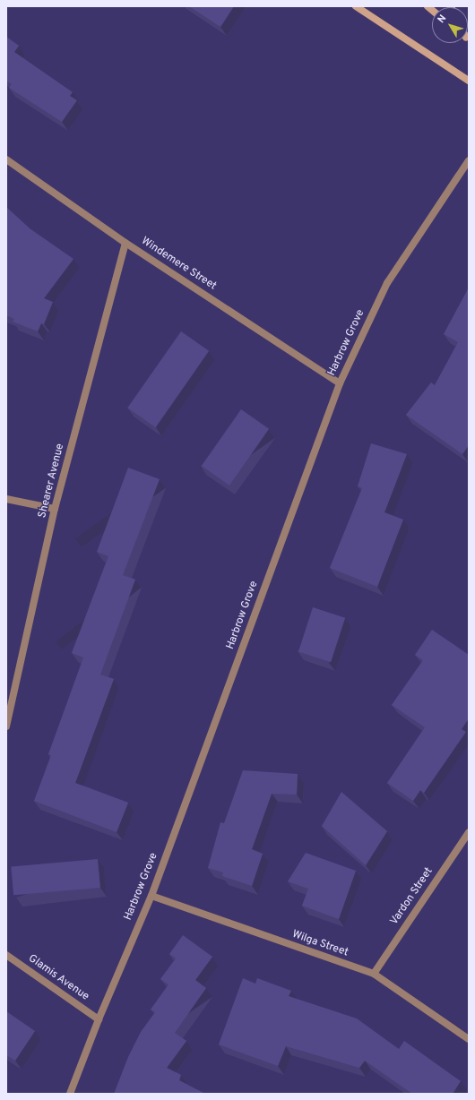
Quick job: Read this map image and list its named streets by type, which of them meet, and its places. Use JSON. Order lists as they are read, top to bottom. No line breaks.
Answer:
{"streets":{"street":["Windemere Street","Harbrow Grove","Shearer Avenue","Vardon Street","Wilga Street","Glamis Avenue"]},"crossings":[["Windemere Street","Harbrow Grove"],["Windemere Street","Shearer Avenue"],["Harbrow Grove","Wilga Street"],["Harbrow Grove","Glamis Avenue"],["Vardon Street","Wilga Street"]],"north":"top left"}
